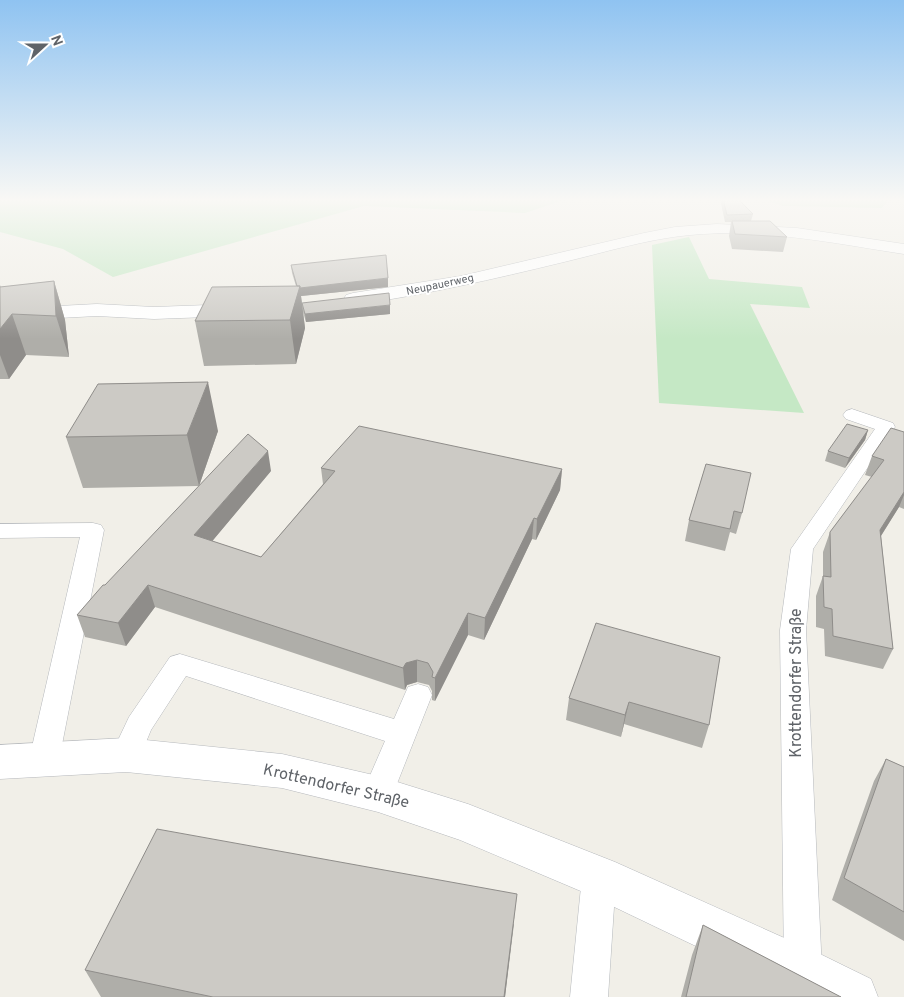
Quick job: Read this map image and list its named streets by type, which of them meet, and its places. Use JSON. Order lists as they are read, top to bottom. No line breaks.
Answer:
{"streets":{"street":["Neupauerweg","Krottendorfer Straße"]},"north":"right"}
